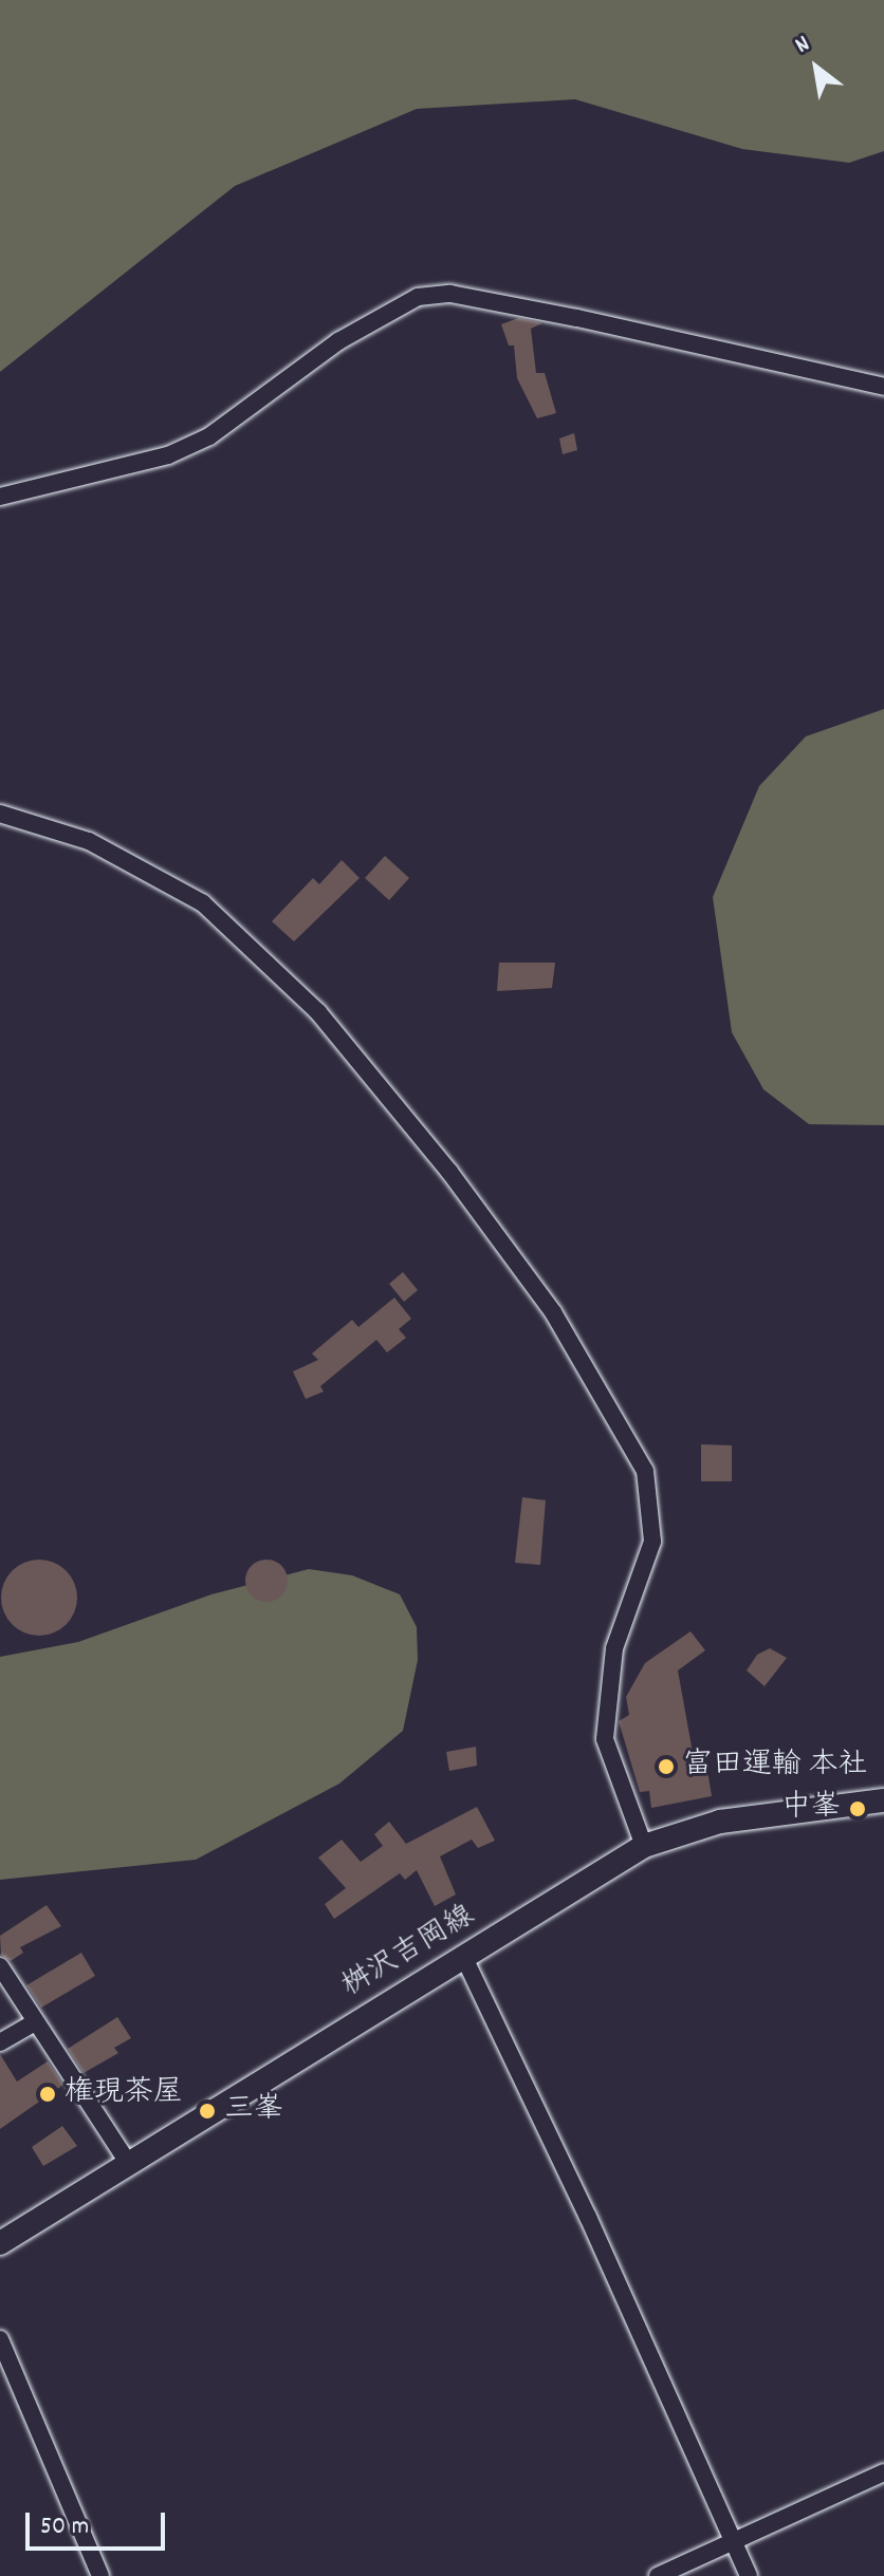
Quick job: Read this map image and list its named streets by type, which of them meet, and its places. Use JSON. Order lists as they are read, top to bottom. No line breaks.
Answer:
{"streets":{"main road":["桝沢吉岡線"]},"places":["富田運輸 本社","中峯","権現茶屋","三峯"],"scale_bar":"50 m","north":"top left"}
